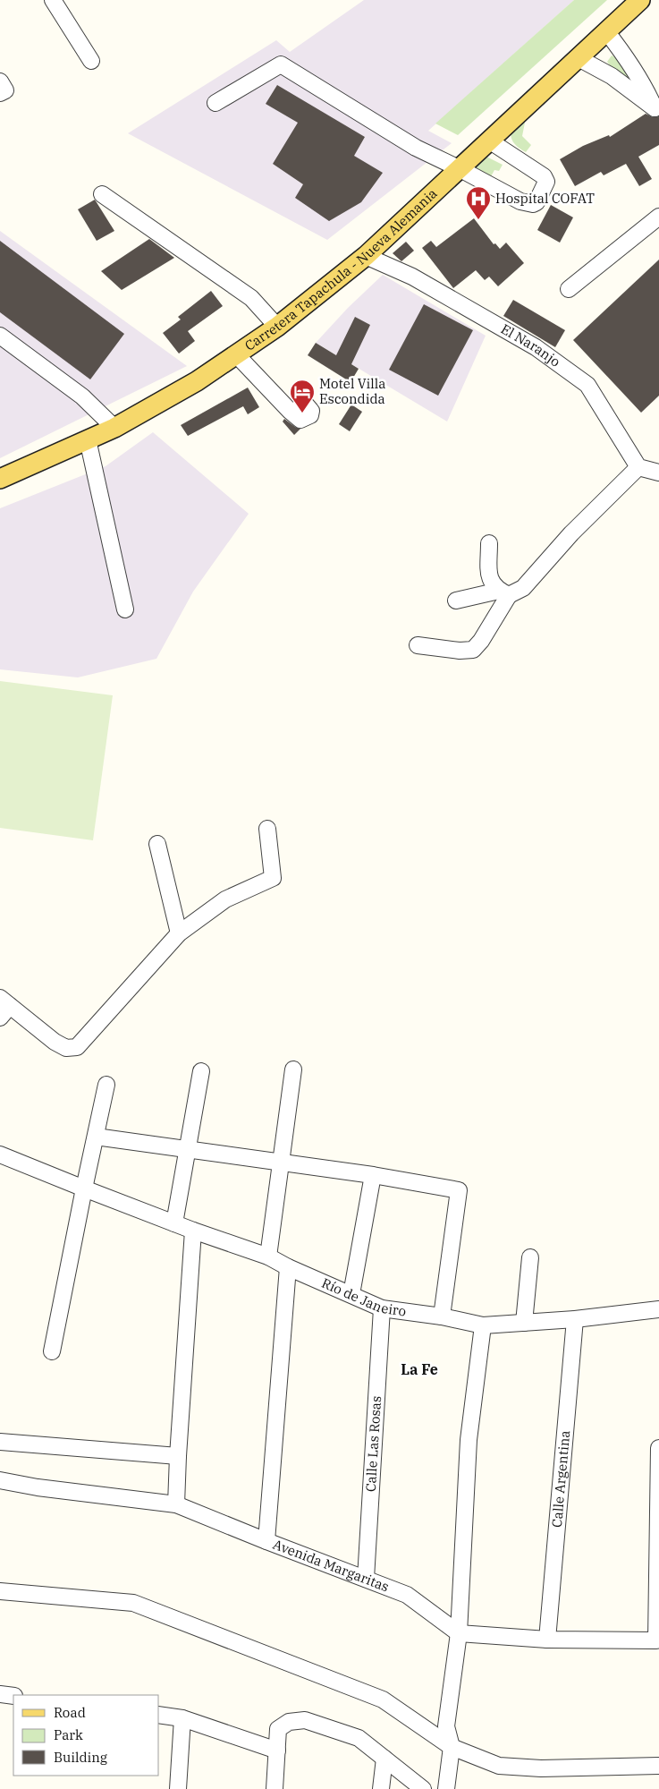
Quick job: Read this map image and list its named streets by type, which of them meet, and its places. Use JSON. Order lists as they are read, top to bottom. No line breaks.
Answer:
{"streets":{"main road":["Carretera Tapachula - Nueva Alemania"],"street":["El Naranjo","Río de Janeiro","Calle Las Rosas","Calle Argentina","Avenida Margaritas"]},"crossings":[["Carretera Tapachula - Nueva Alemania","El Naranjo"],["Río de Janeiro","Calle Las Rosas"],["Río de Janeiro","Calle Argentina"],["Calle Las Rosas","Avenida Margaritas"]],"districts":["La Fe"],"places":{"hospital":["Hospital COFAT"],"hotel":["Motel Villa Escondida"]},"legend":["Road","Park","Building"]}
